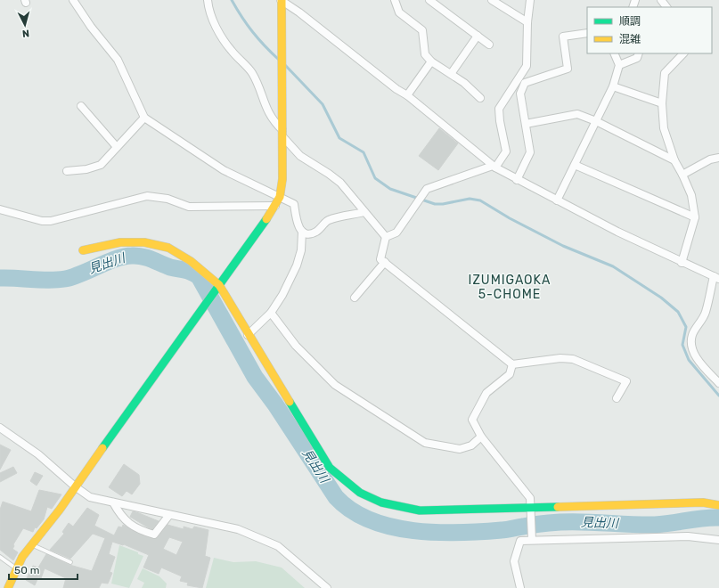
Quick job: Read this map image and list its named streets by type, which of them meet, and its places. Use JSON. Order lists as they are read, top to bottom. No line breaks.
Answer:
{"districts":["IZUMIGAOKA 5-CHOME"],"water":["見出川"],"legend":["順調","混雑"],"scale_bar":"50 m","north":"bottom"}
